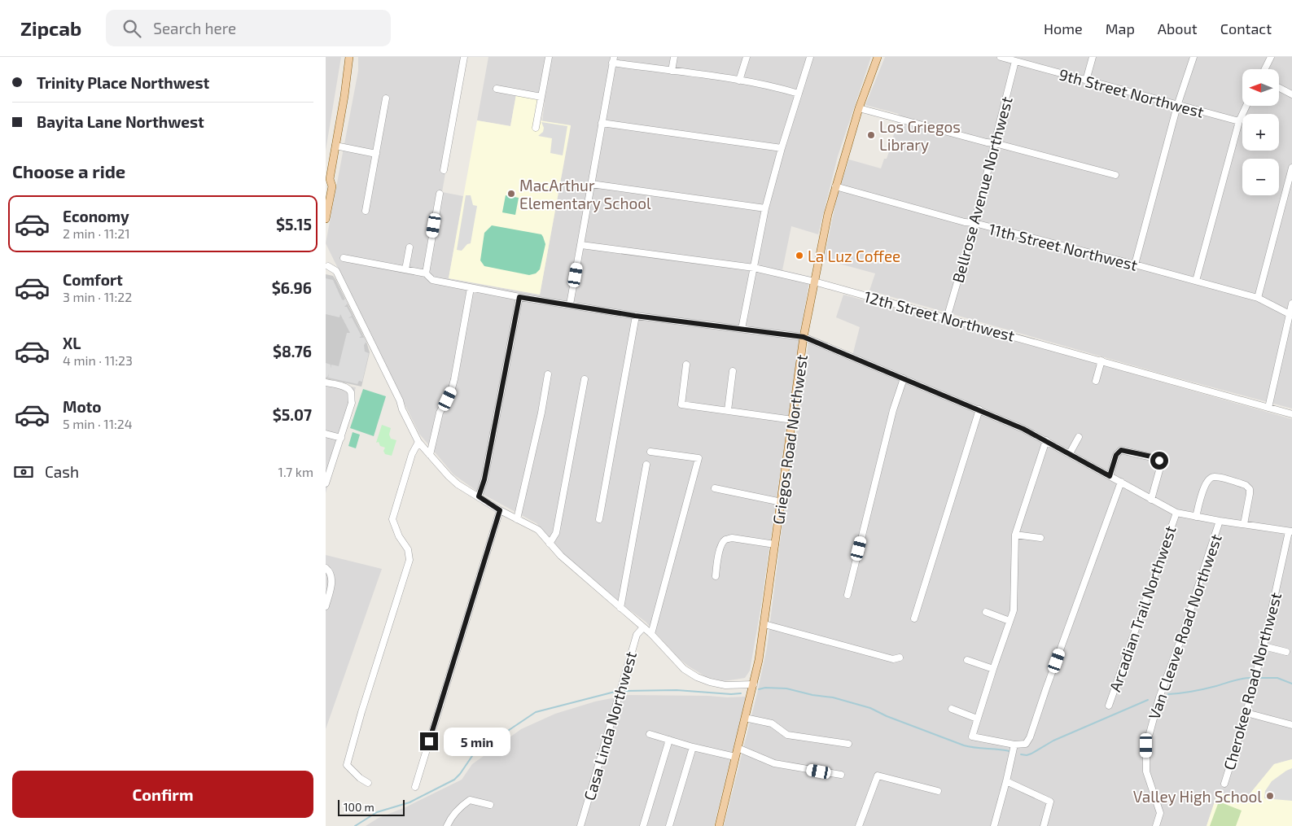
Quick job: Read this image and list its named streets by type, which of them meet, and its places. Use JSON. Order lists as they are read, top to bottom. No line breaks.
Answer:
{"streets":{"main road":["Griegos Road Northwest"],"street":["9th Street Northwest","Bellrose Avenue Northwest","11th Street Northwest","12th Street Northwest","Arcadian Trail Northwest","Van Cleave Road Northwest","Cherokee Road Northwest","Casa Linda Northwest"]},"crossings":[["9th Street Northwest","Bellrose Avenue Northwest"],["Bellrose Avenue Northwest","11th Street Northwest"],["Bellrose Avenue Northwest","12th Street Northwest"],["11th Street Northwest","Griegos Road Northwest"],["12th Street Northwest","Griegos Road Northwest"]],"places":["Los Griegos Library","MacArthur Elementary School","La Luz Coffee","Valley High School"],"scale_bar":"100 m","north":"left","page":{"header":"Zipcab","search":"Search here","nav":["Home","Map","About","Contact"],"banner":["Trinity Place Northwest","Bayita Lane Northwest"],"map_buttons":["+","−"],"heading":"Choose a ride","list":[{"name":"Economy","note":"2 min · 11:21","value":"$5.15"},{"name":"Comfort","note":"3 min · 11:22","value":"$6.96"},{"name":"XL","note":"4 min · 11:23","value":"$8.76"},{"name":"Moto","note":"5 min · 11:24","value":"$5.07"}],"pay":["Cash","1.7 km"],"bubble":"5 min","buttons":"Confirm","scale":"100 m"}}
